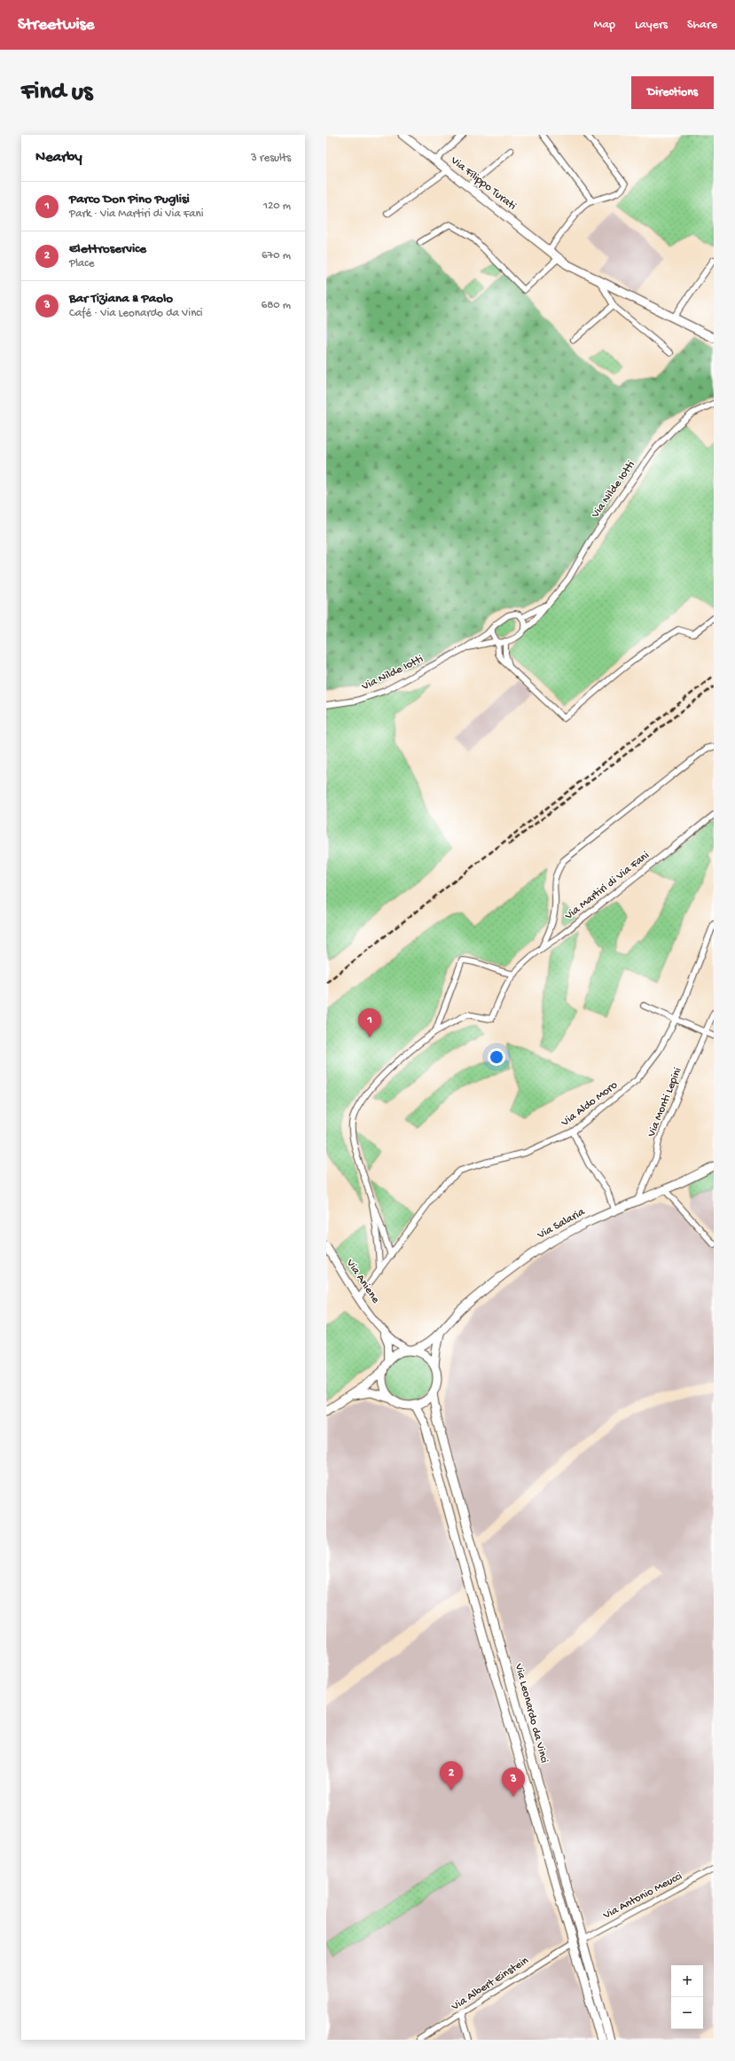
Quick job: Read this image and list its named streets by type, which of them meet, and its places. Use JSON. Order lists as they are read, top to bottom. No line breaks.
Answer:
{"streets":{"main road":["Via Filippo Turati","Via Salaria","Via Leonardo da Vinci"],"street":["Via Nilde Iotti","Via Martiri di Via Fani","Via Monti Lepini","Via Aldo Moro","Via Aniene","Via Antonio Meucci","Via Albert Einstein"]},"crossings":[["Via Monti Lepini","Via Salaria"],["Via Aldo Moro","Via Aniene"],["Via Salaria","Via Aniene"],["Via Salaria","Via Leonardo da Vinci"],["Via Aniene","Via Leonardo da Vinci"],["Via Leonardo da Vinci","Via Antonio Meucci"],["Via Leonardo da Vinci","Via Albert Einstein"]],"page":{"header":"Streetwise","nav":["Map","Layers","Share"],"buttons":"Directions","title":"Find us","heading":["Nearby","3 results"],"list":[{"mark":"1","name":"Parco Don Pino Puglisi","note":"Park · Via Martiri di Via Fani","value":"120 m"},{"mark":"2","name":"Elettroservice","note":"Place","value":"670 m"},{"mark":"3","name":"Bar Tiziana & Paolo","note":"Café · Via Leonardo da Vinci","value":"680 m"}],"pins":["1","2","3"],"map_buttons":["+","−"]}}
